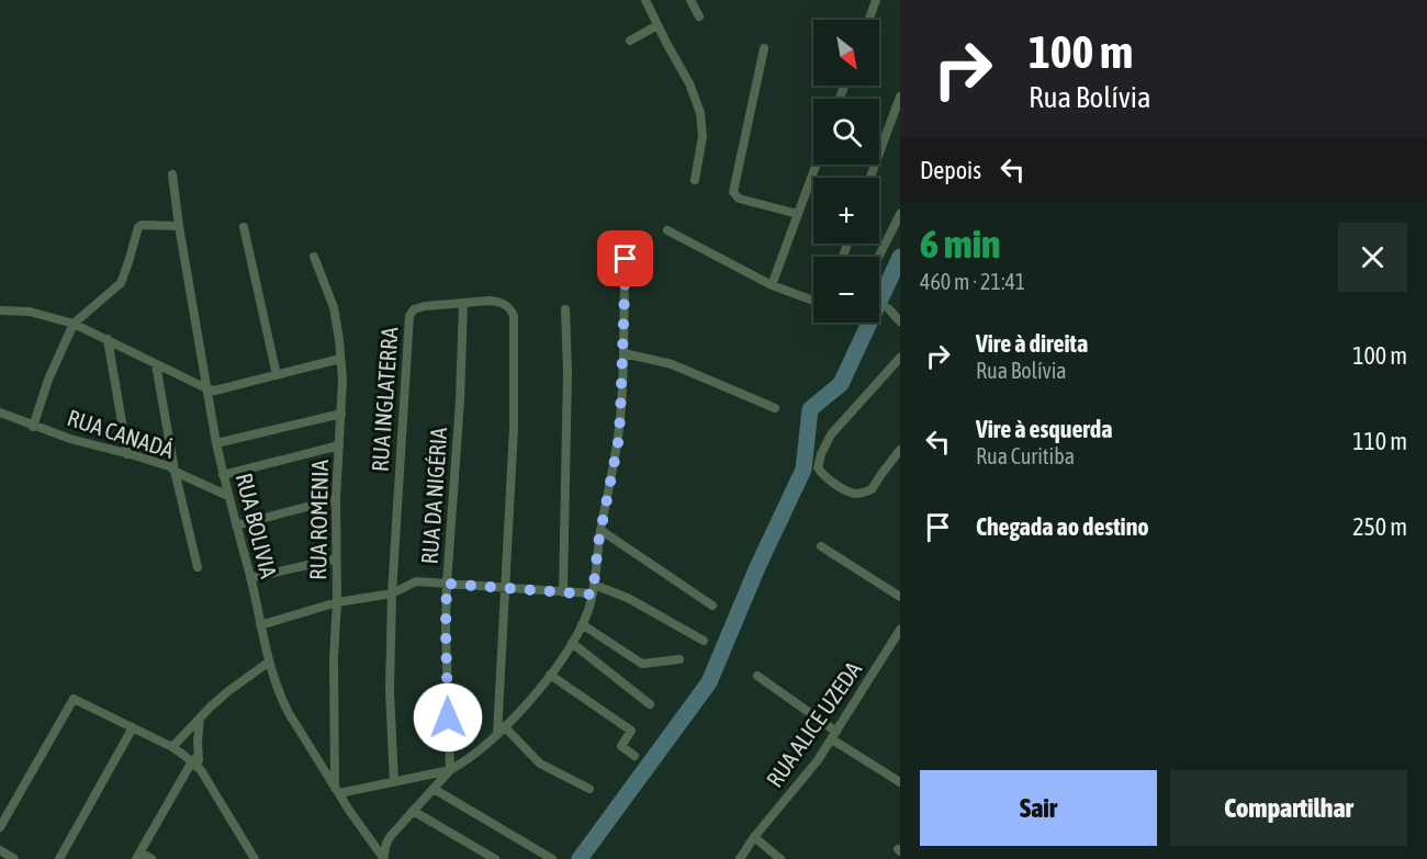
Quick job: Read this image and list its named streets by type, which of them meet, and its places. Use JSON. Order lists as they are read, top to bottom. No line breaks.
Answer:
{"streets":{"street":["RUA INGLATERRA","RUA CANADÁ","RUA DA NIGÉRIA","RUA ROMENIA","RUA BOLIVIA","RUA ALICE UZEDA"]},"crossings":[["RUA INGLATERRA","RUA DA NIGÉRIA"],["RUA CANADÁ","RUA BOLIVIA"],["RUA ROMENIA","RUA BOLIVIA"]],"north":"bottom right","page":{"turn":["100 m","Rua Bolívia"],"map_buttons":["+","−"],"then":"Depois","heading":["6 min","460 m · 21:41"],"list":[{"name":"Vire à direita","note":"Rua Bolívia","value":"100 m"},{"name":"Vire à esquerda","note":"Rua Curitiba","value":"110 m"},{"name":"Chegada ao destino","value":"250 m"}],"buttons":["Sair","Compartilhar"]}}
